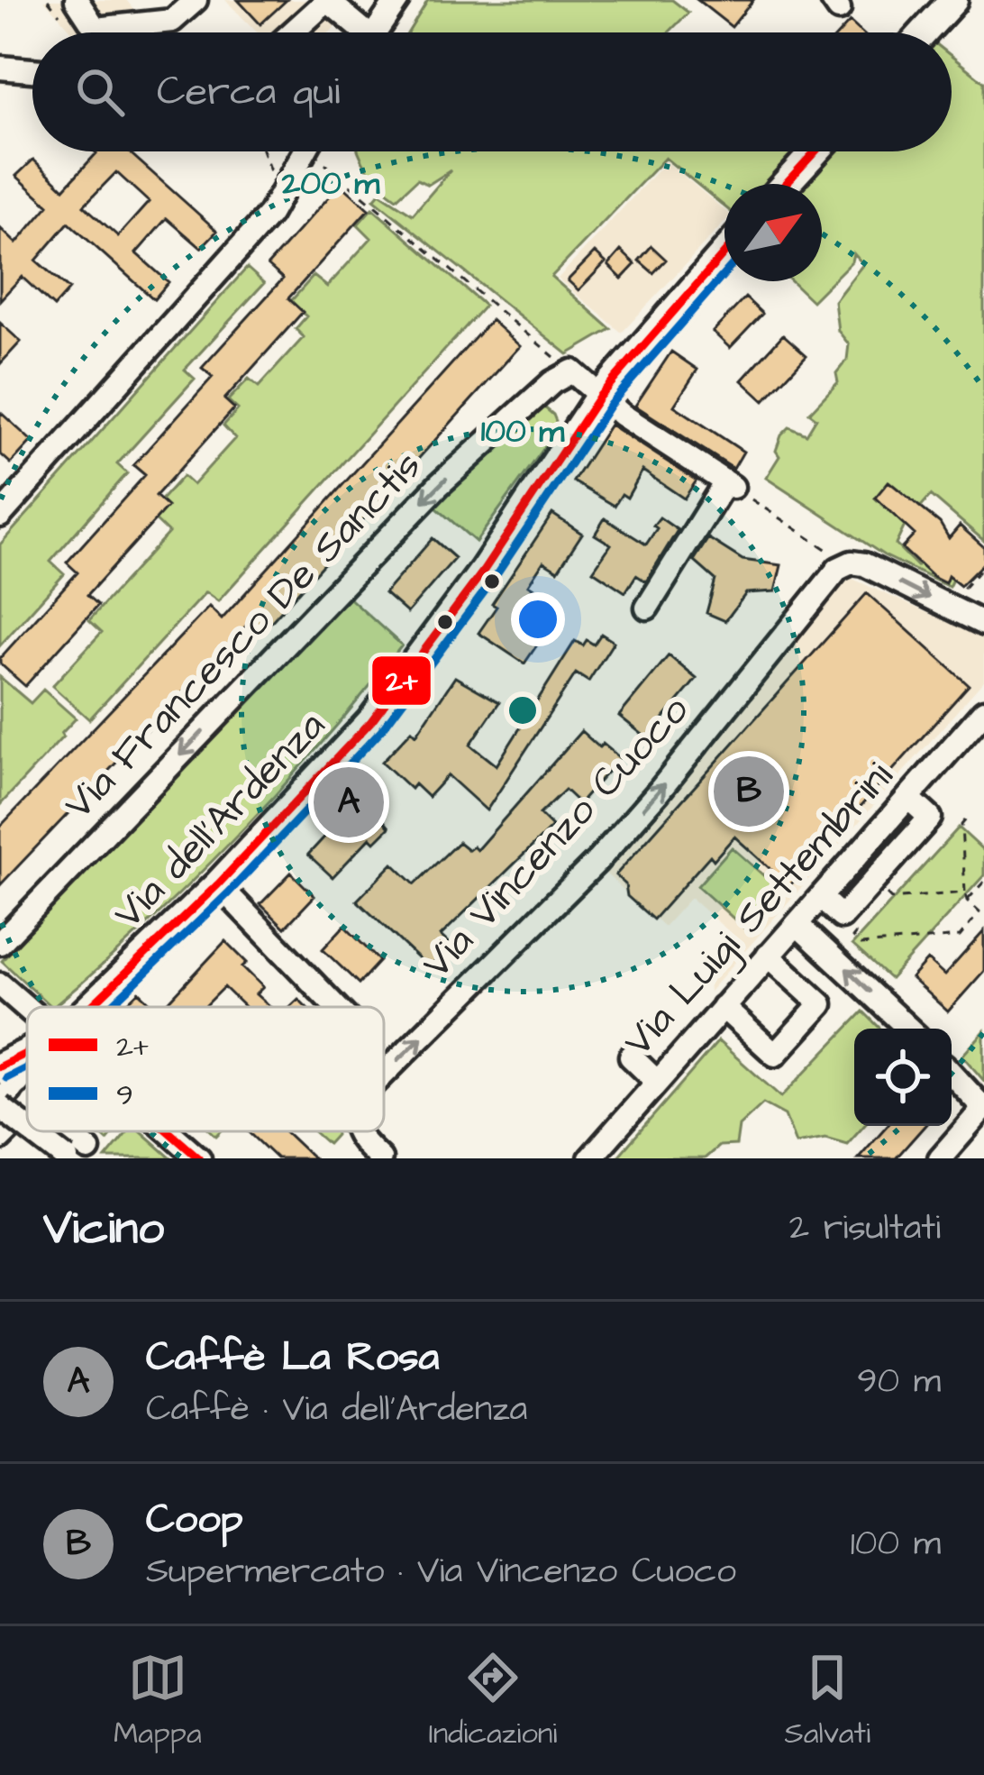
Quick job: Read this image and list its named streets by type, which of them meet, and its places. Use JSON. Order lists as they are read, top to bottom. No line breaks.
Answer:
{"streets":{"main road":["Via dell'Ardenza"],"street":["Via Francesco De Sanctis","Via Vincenzo Cuoco","Via Luigi Settembrini"]},"one_way":["Via Francesco De Sanctis","Via Vincenzo Cuoco"],"lines":["transit line 2+","transit line 9"],"legend":["2+","9"],"north":"top right","page":{"search":"Cerca qui","pins":["B","A"],"heading":["Vicino","2 risultati"],"list":[{"mark":"A","name":"Caffè La Rosa","note":"Caffè · Via dell'Ardenza","value":"90 m"},{"mark":"B","name":"Coop","note":"Supermercato · Via Vincenzo Cuoco","value":"100 m"}],"nav":["Mappa","Indicazioni","Salvati"]},"rings":["200 m","100 m"]}
